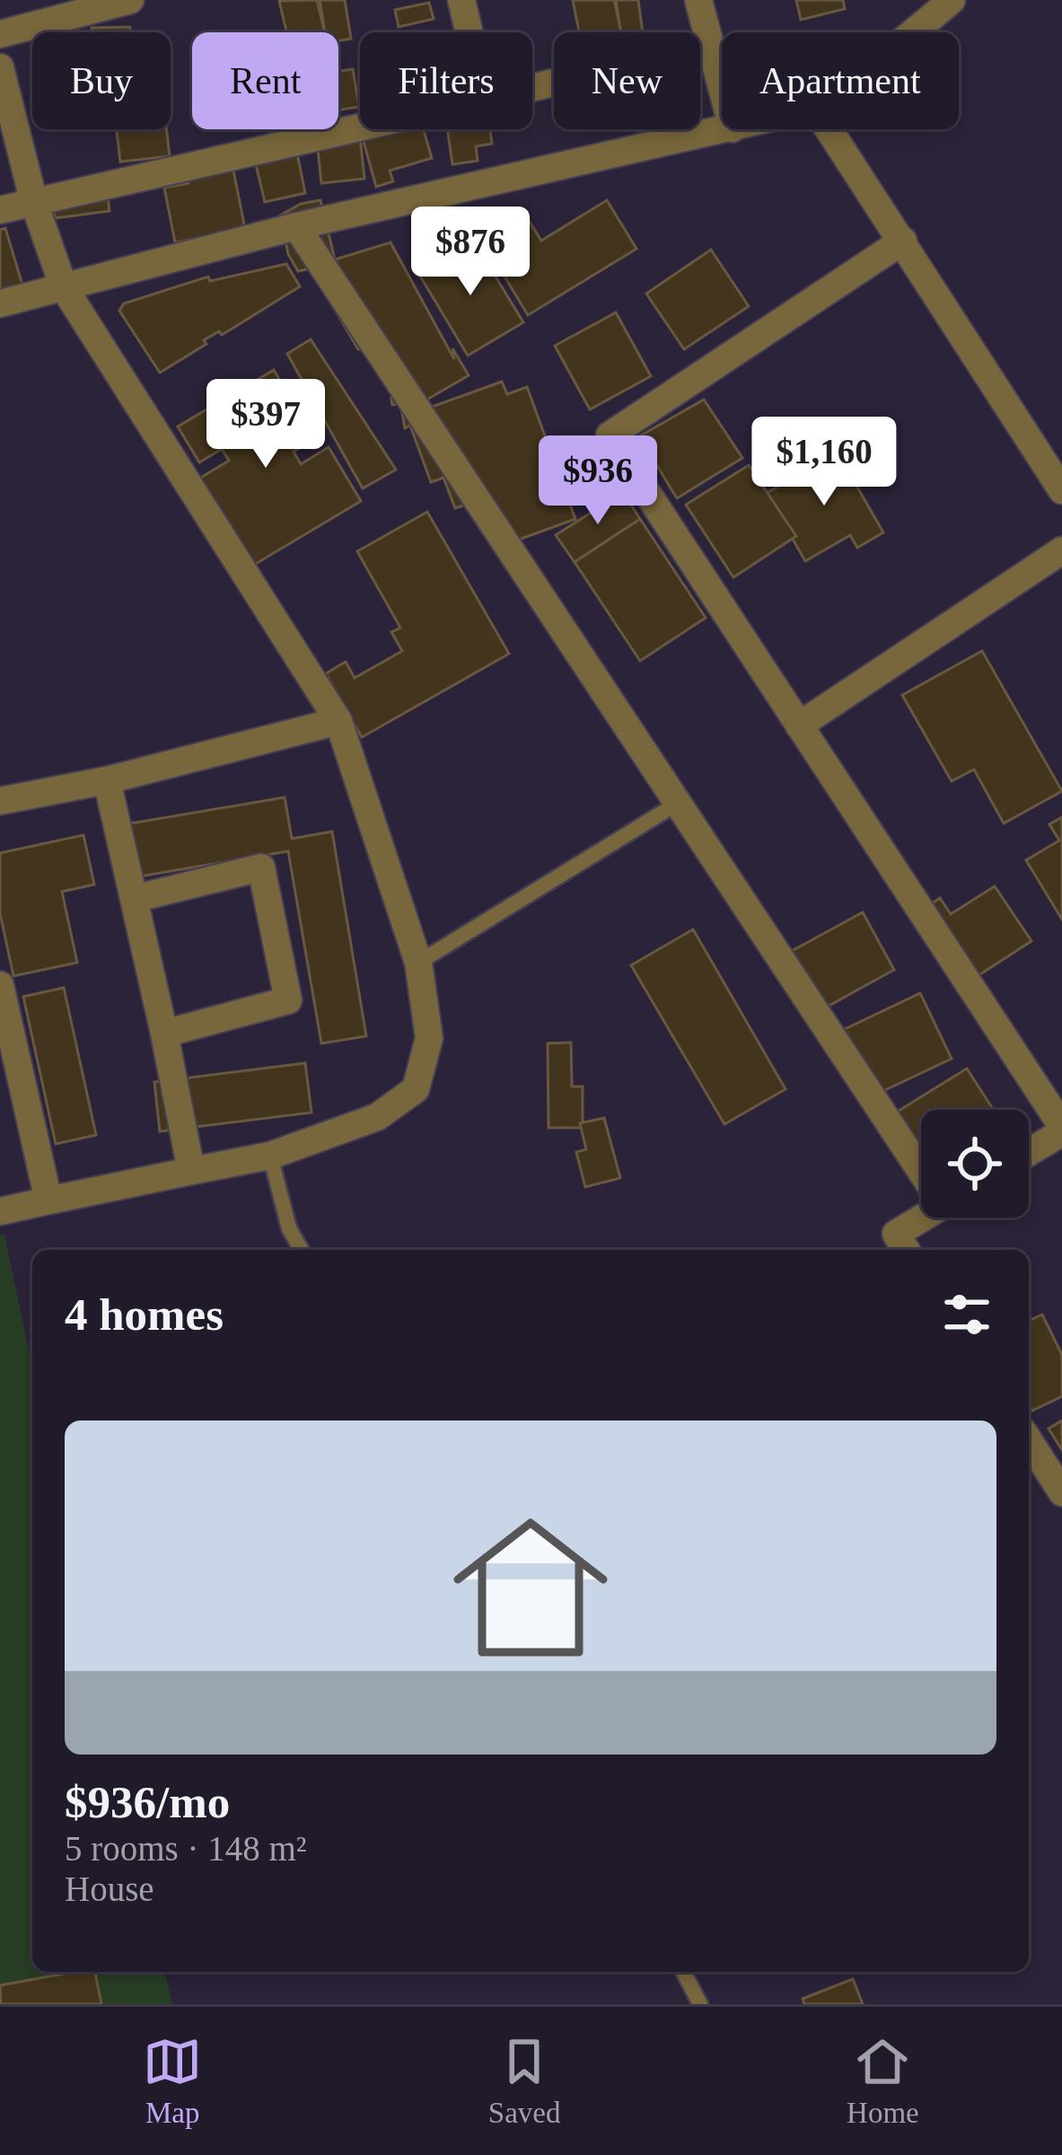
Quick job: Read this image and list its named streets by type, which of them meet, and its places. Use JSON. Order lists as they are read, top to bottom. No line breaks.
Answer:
{"page":{"chip":["Buy","Rent","Filters","New","Apartment"],"price":["$876","$397","$1,160","$936"],"heading":"4 homes","list":[{"name":"$936/mo","note":"5 rooms · 148 m² · House"}],"tabs":["Map","Saved","Home"]}}
